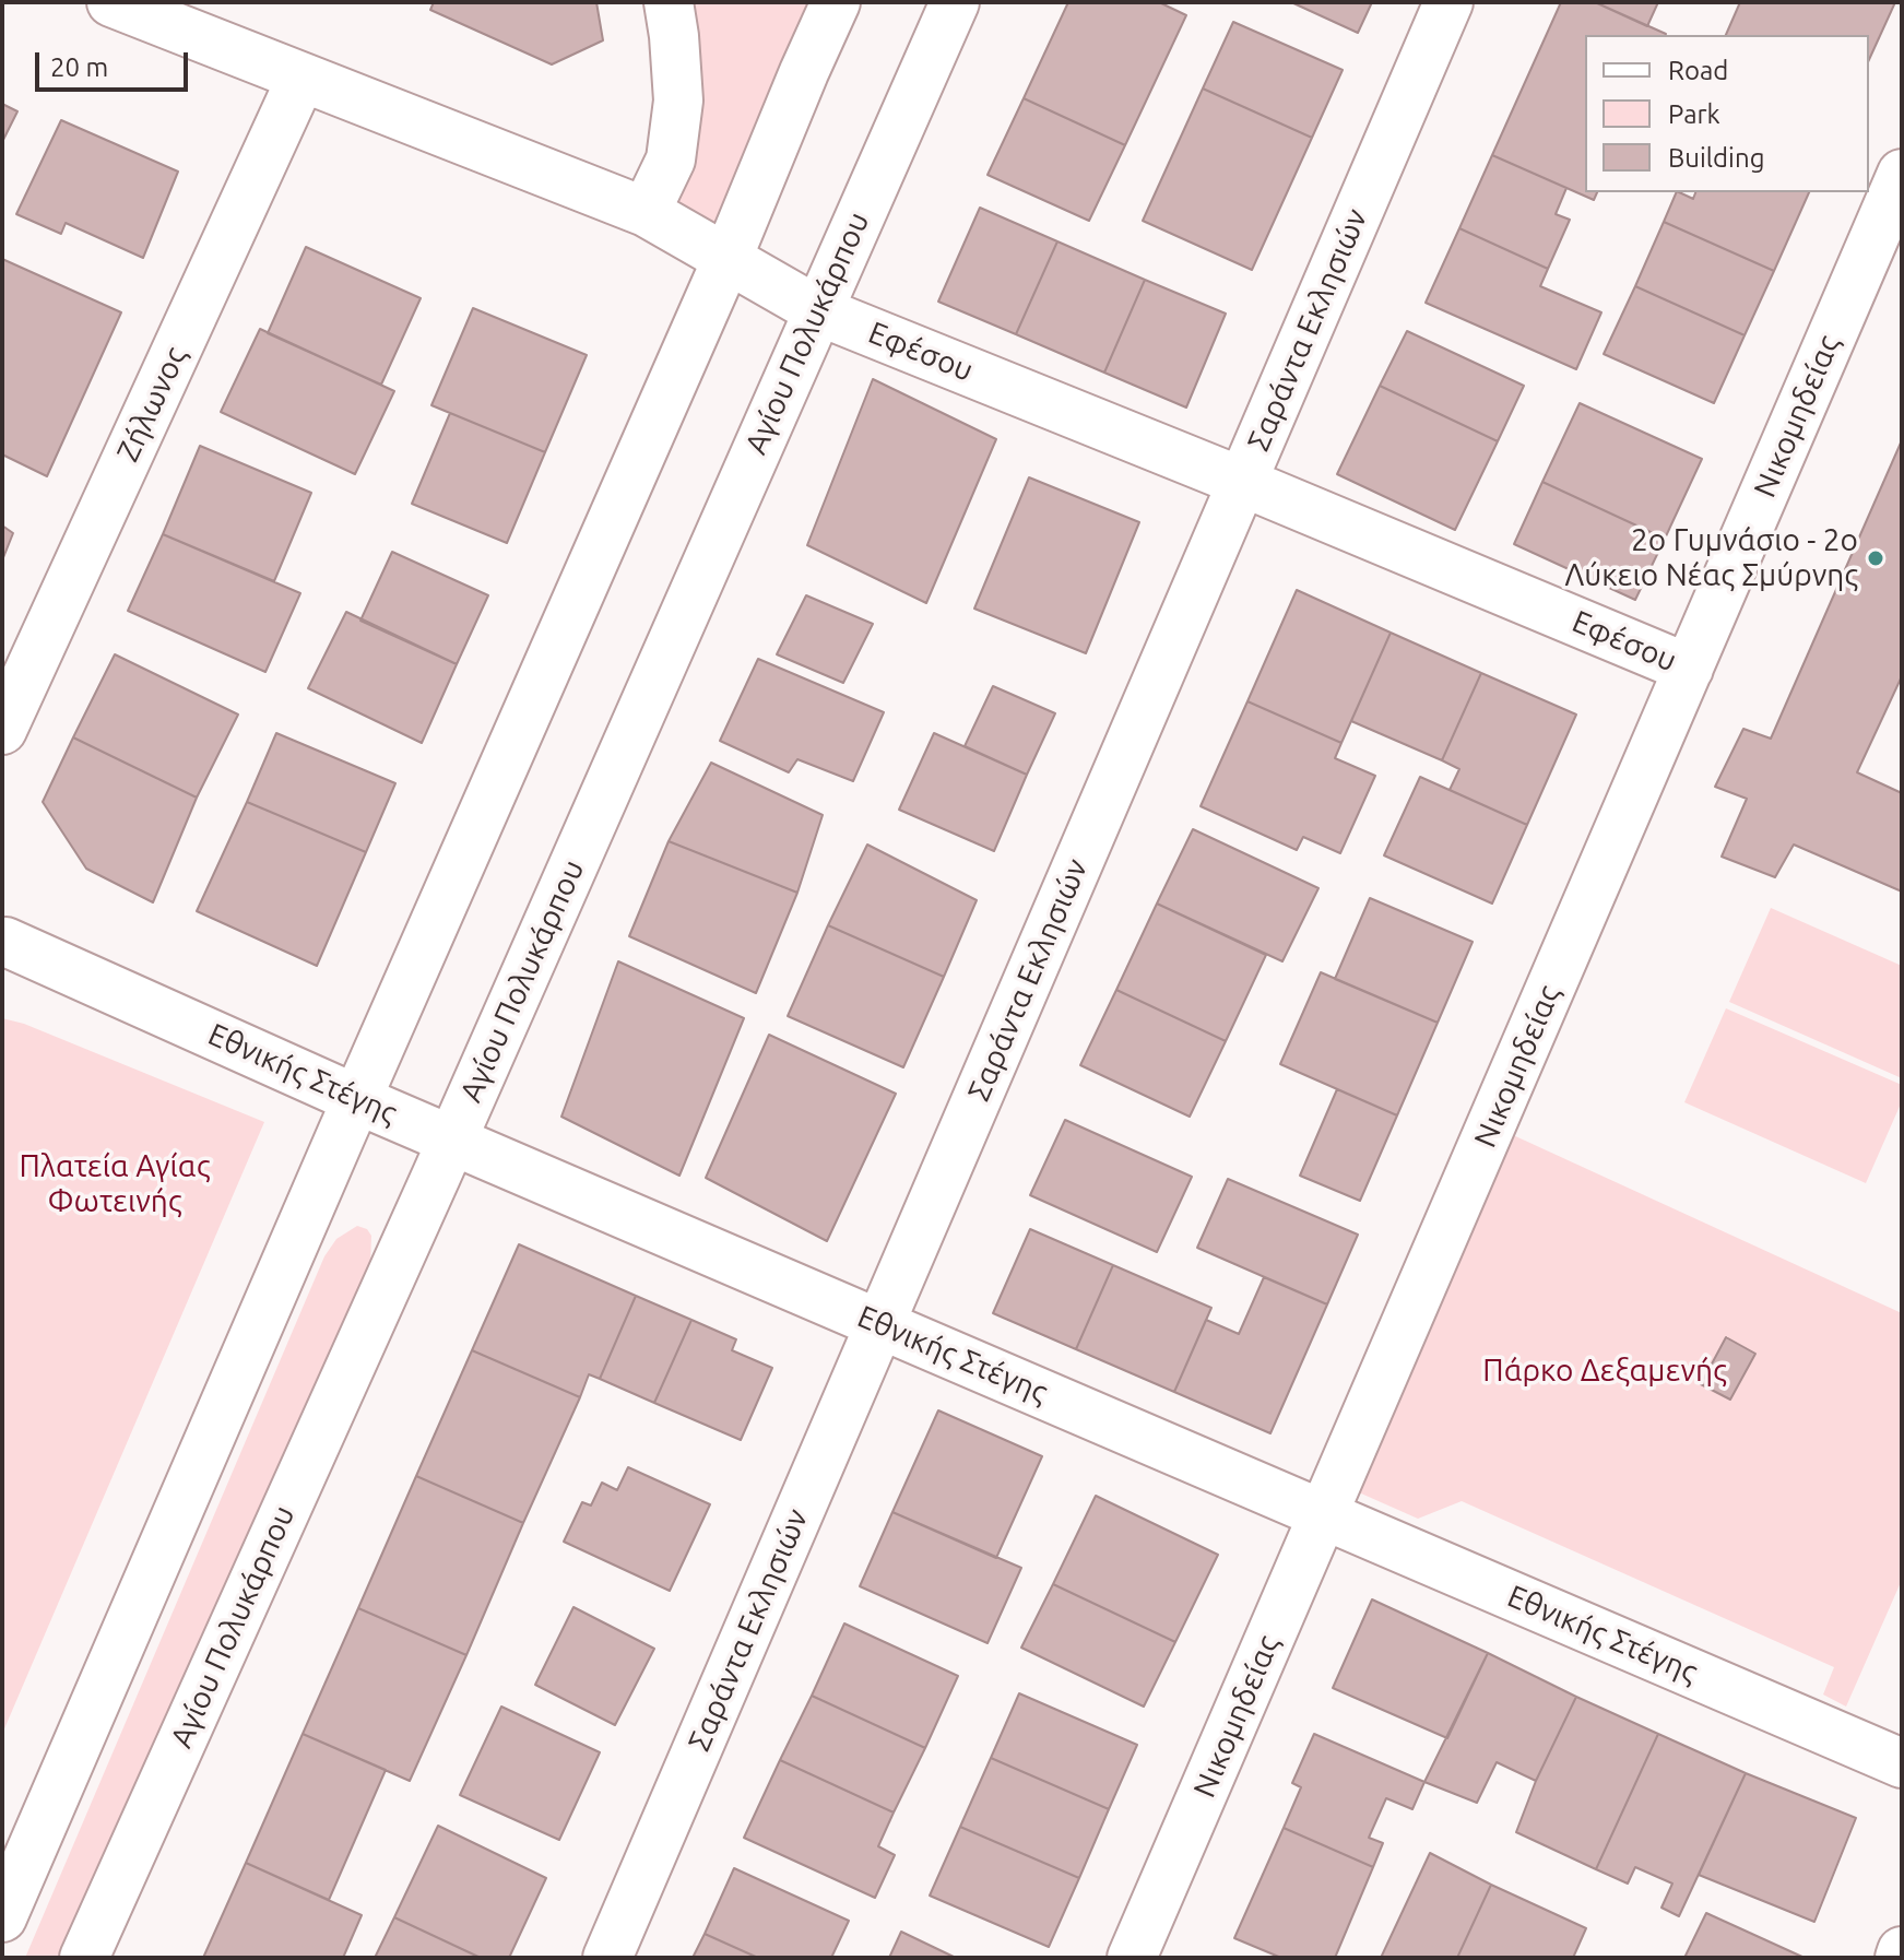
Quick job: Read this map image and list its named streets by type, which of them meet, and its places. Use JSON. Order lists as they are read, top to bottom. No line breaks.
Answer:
{"streets":{"street":["Σαράντα Εκλησιών","Αγίου Πολυκάρπου","Εφέσου","Ζήλωνος","Νικομηδείας","Εθνικής Στέγης"]},"crossings":[["Σαράντα Εκλησιών","Εφέσου"],["Σαράντα Εκλησιών","Εθνικής Στέγης"],["Αγίου Πολυκάρπου","Εφέσου"],["Αγίου Πολυκάρπου","Εθνικής Στέγης"],["Εφέσου","Ζήλωνος"],["Εφέσου","Νικομηδείας"],["Νικομηδείας","Εθνικής Στέγης"]],"parks":["Πλατεία Αγίας Φωτεινής","Πάρκο Δεξαμενής"],"places":["2ο Γυμνάσιο - 2ο Λύκειο Νέας Σμύρνης"],"legend":["Road","Park","Building"],"scale_bar":"20 m"}
